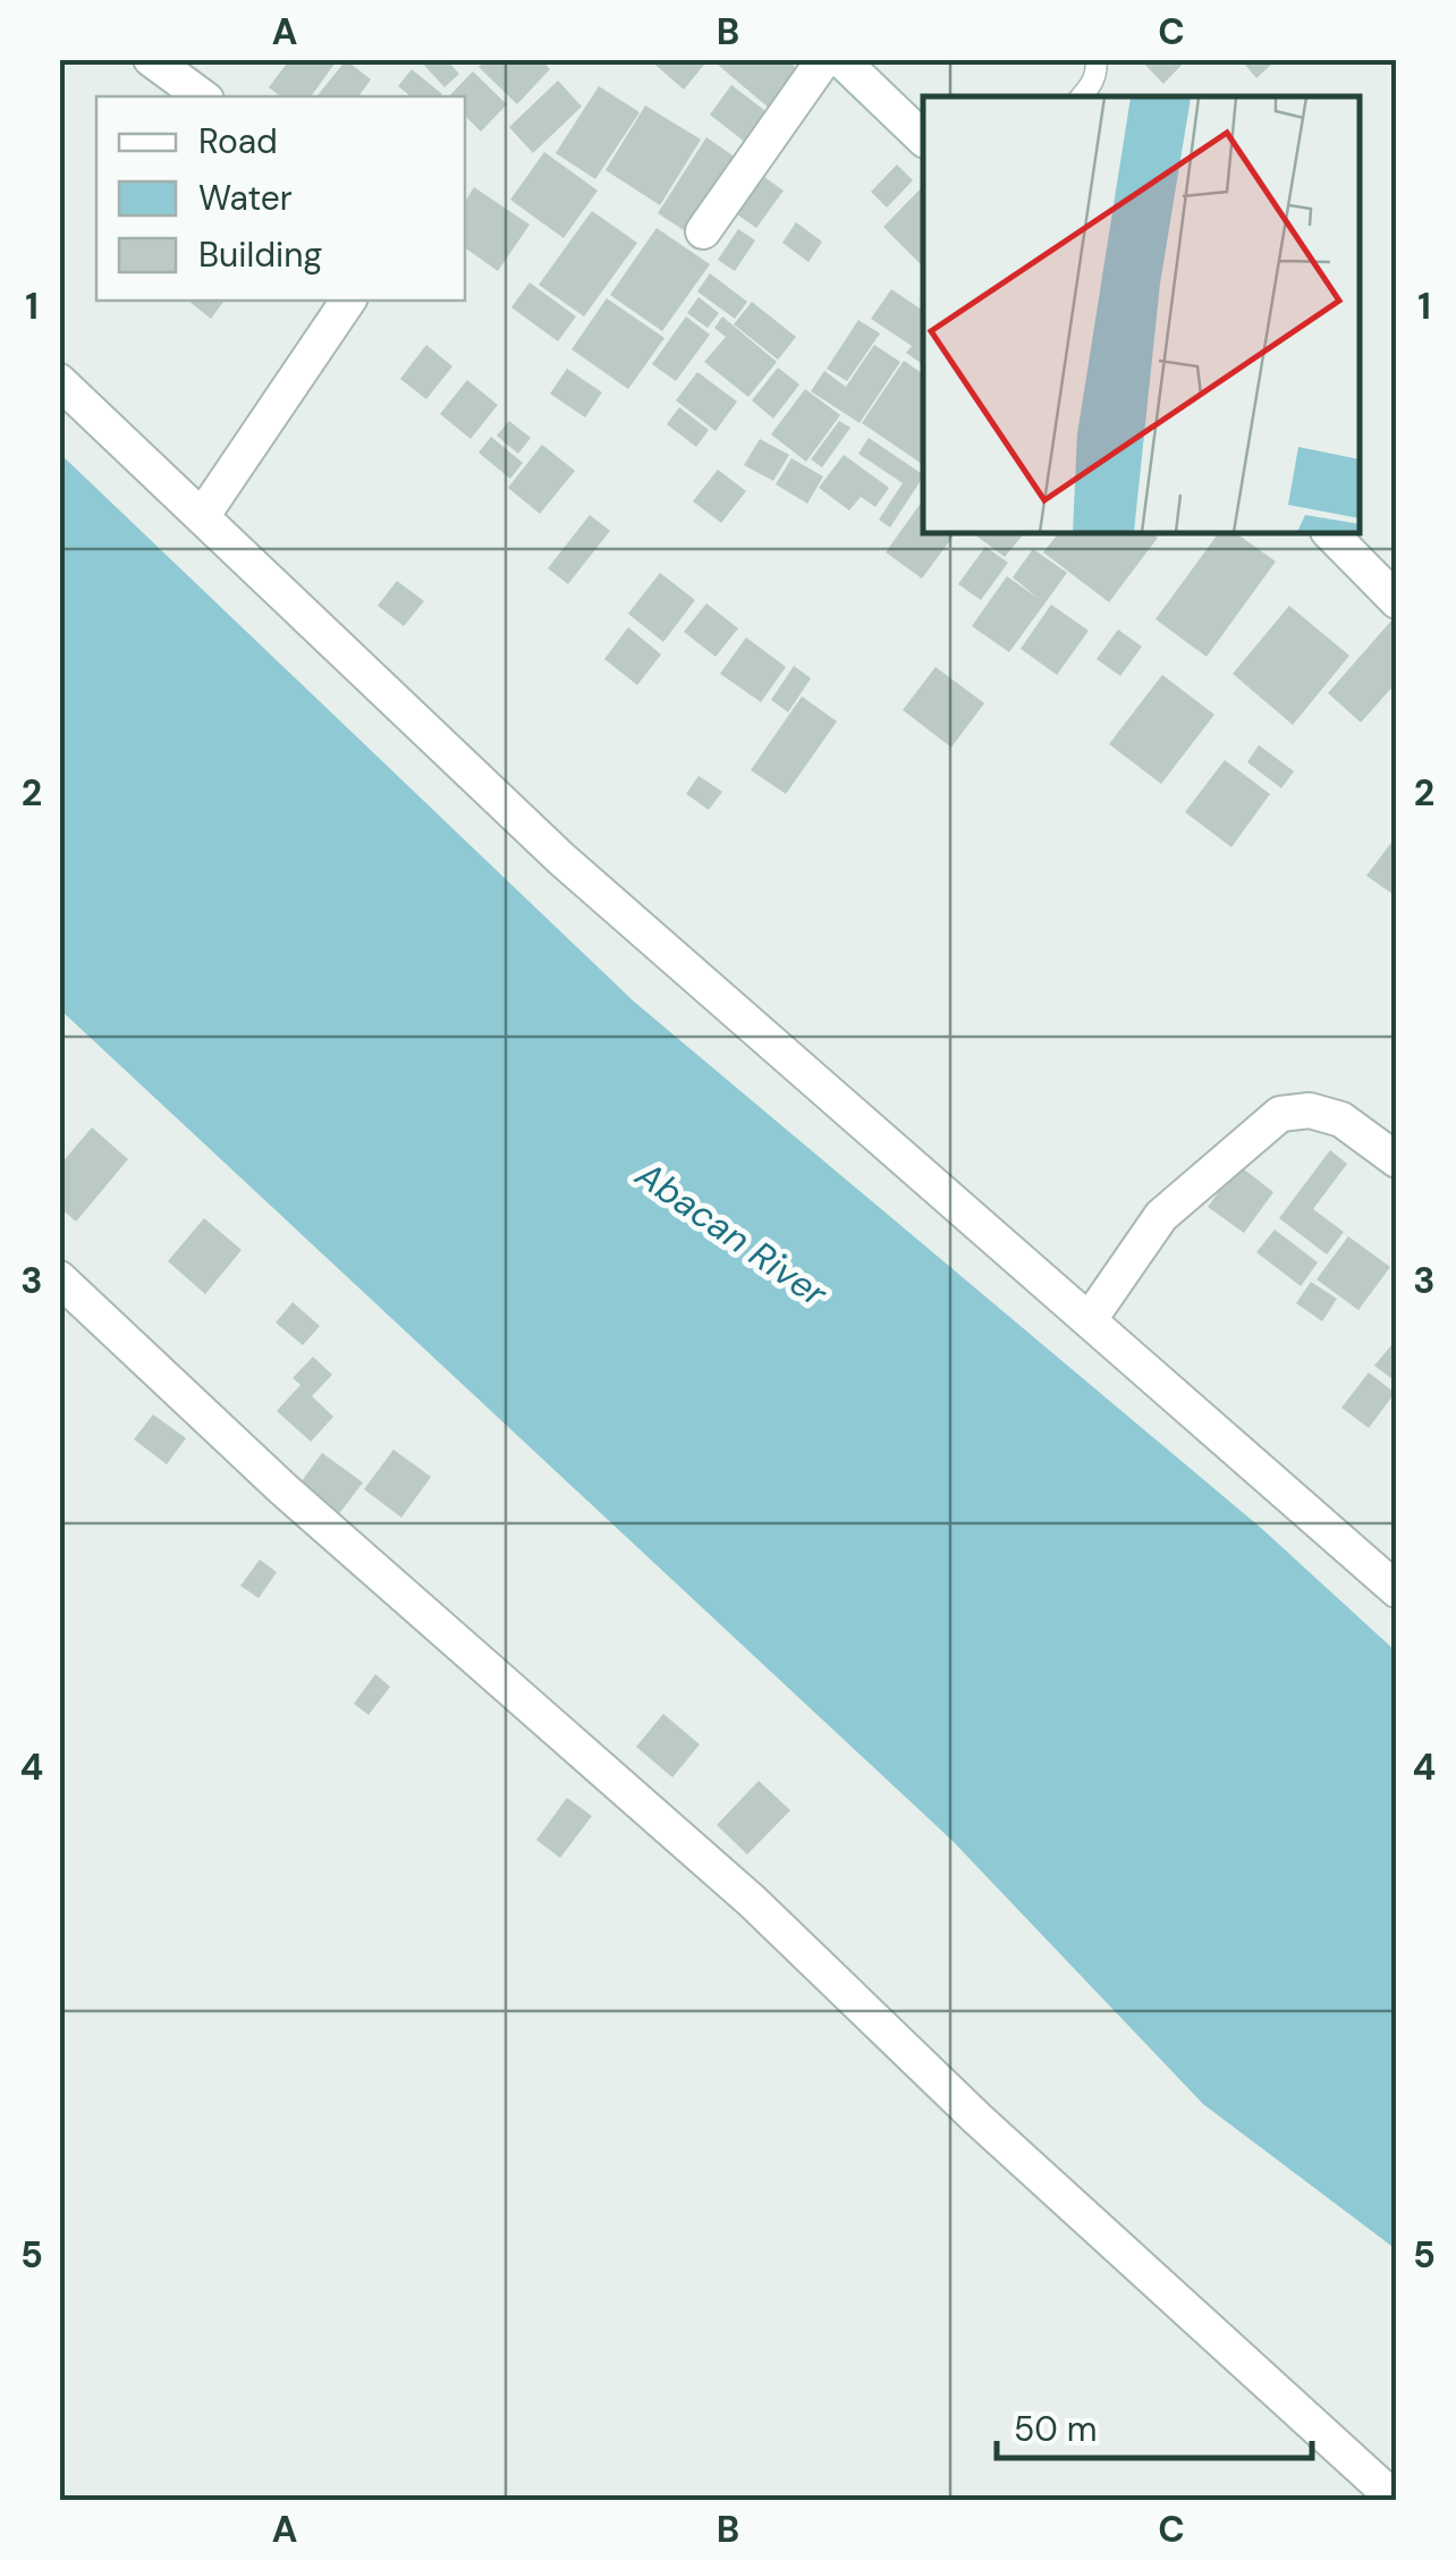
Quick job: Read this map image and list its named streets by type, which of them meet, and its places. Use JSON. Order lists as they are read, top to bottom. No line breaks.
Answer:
{"water":["Abacan River"],"legend":["Road","Water","Building"],"scale_bar":"50 m","grid":{"columns":["A","B","C"],"rows":["1","2","3","4","5"]}}
